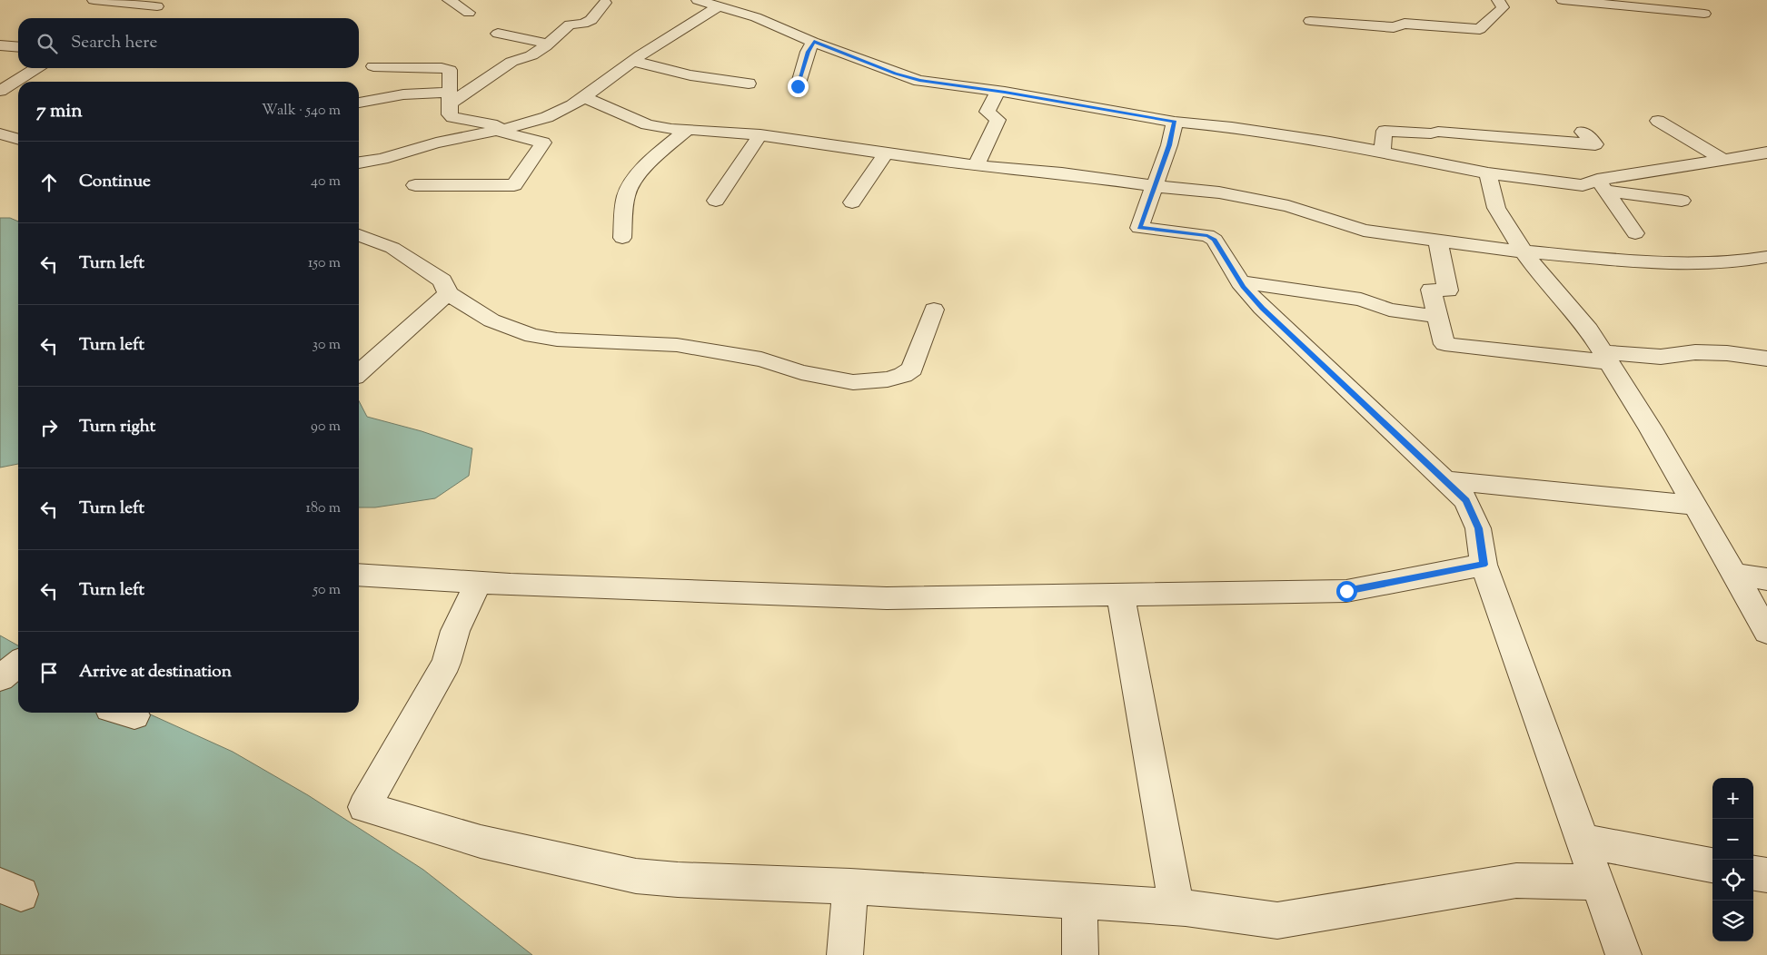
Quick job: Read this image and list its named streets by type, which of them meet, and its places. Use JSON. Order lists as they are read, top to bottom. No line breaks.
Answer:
{"page":{"search":"Search here","heading":["7 min","Walk · 540 m"],"list":[["Continue","40 m"],["Turn left","150 m"],["Turn left","30 m"],["Turn right","90 m"],["Turn left","180 m"],["Turn left","50 m"],"Arrive at destination"],"map_buttons":["+","−"]}}
